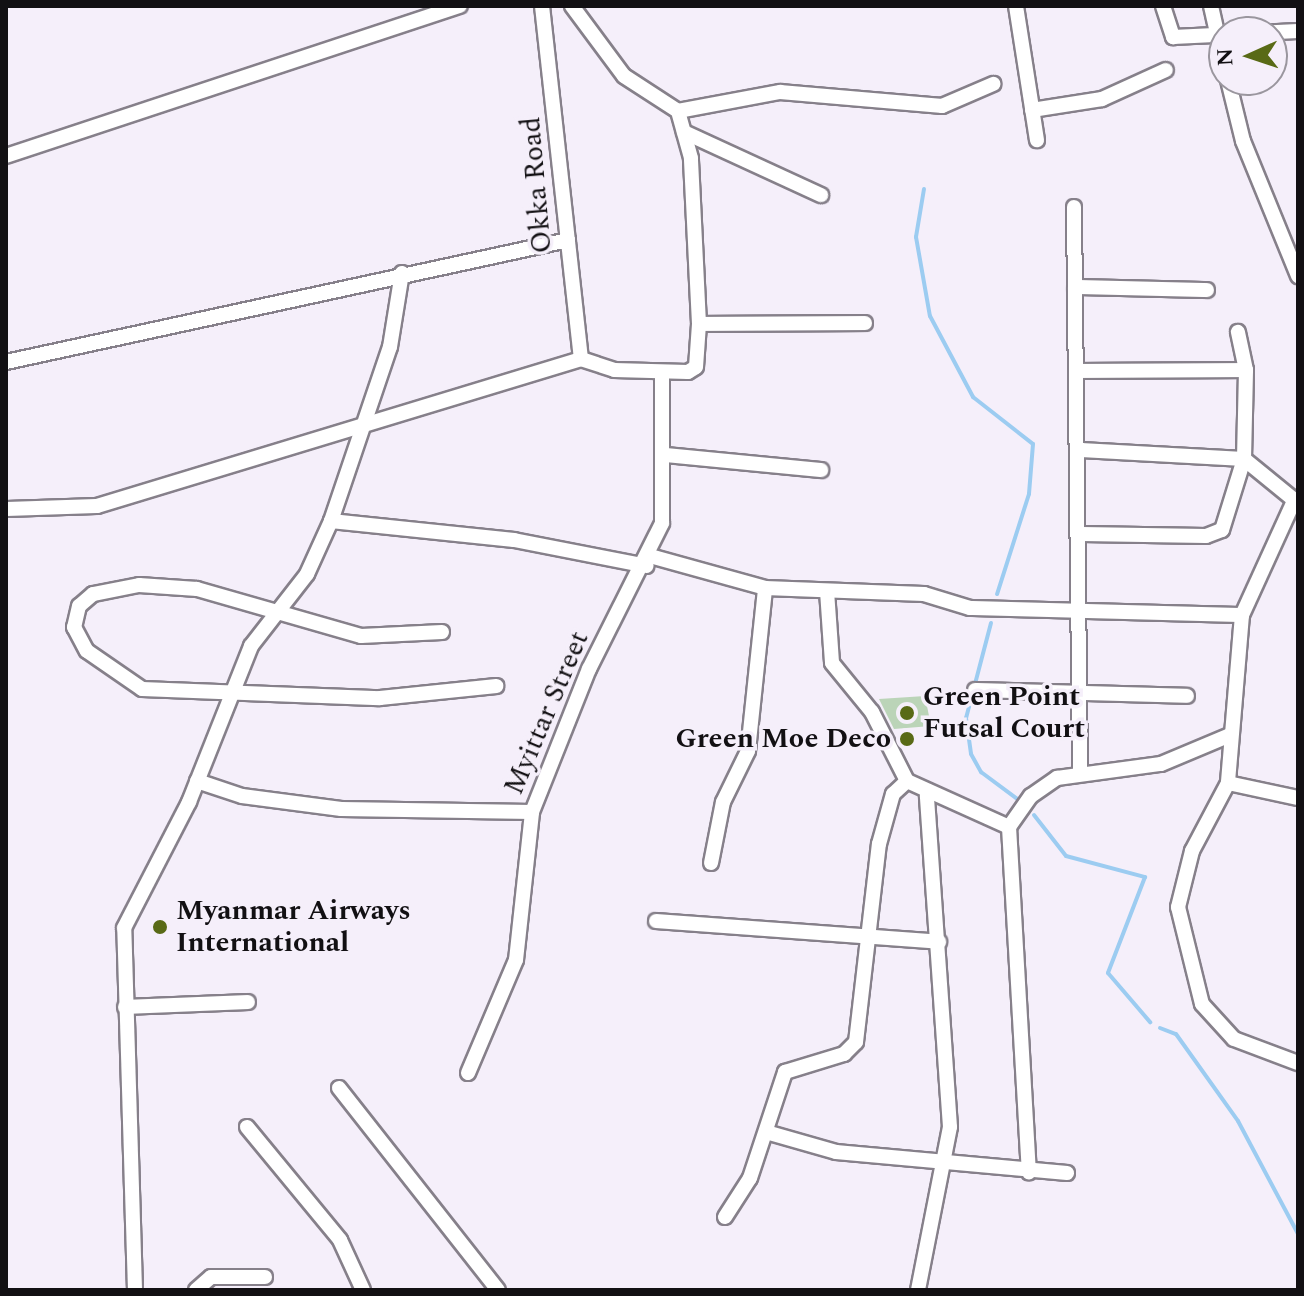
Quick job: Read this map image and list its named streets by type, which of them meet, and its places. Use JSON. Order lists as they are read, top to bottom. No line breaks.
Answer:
{"streets":{"street":["Okka Road","Myittar Street"]},"places":["Green Point Futsal Court","Green Moe Deco","Myanmar Airways International"],"north":"left"}
